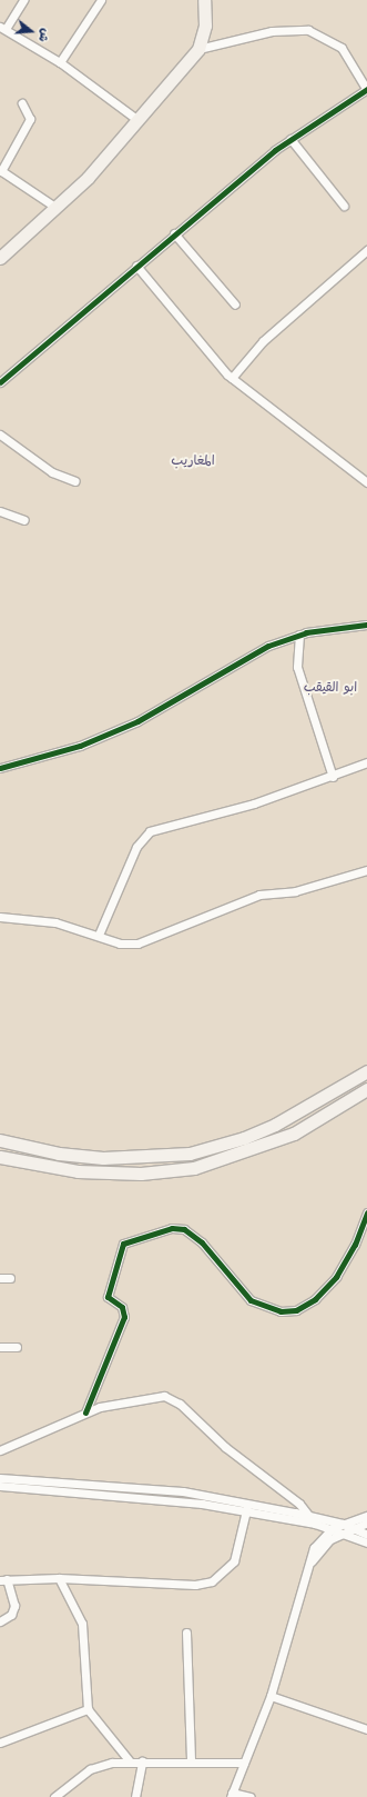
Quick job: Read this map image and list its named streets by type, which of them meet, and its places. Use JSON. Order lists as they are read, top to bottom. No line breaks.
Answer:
{"districts":["المغاريب","ابو القيقب"],"north":"right"}
